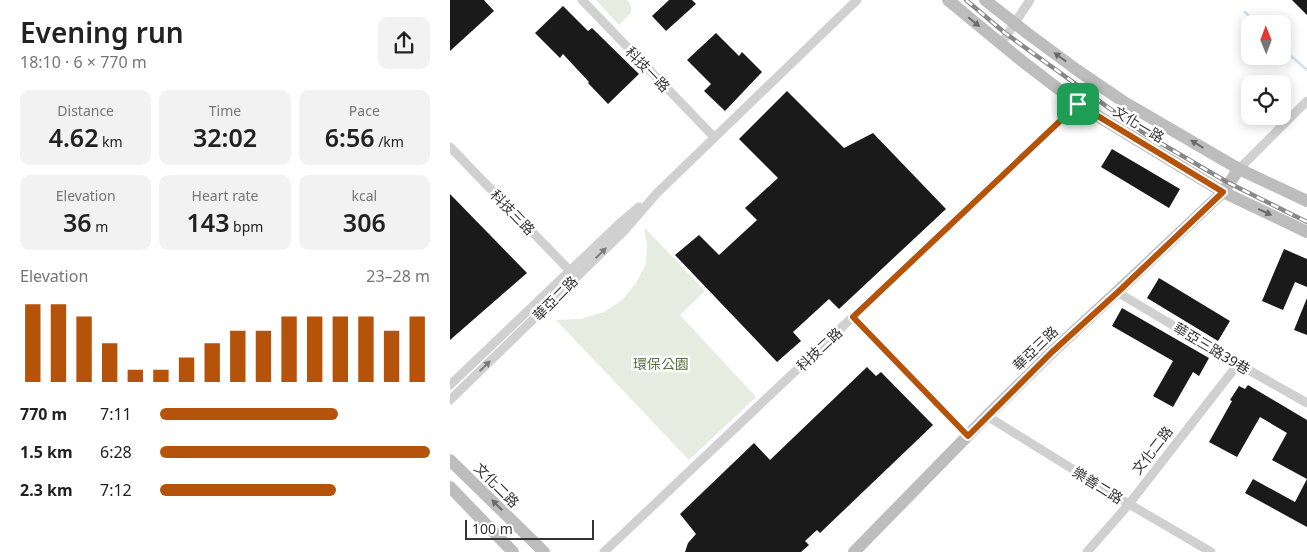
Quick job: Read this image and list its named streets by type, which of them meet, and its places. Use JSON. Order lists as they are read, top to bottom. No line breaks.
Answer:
{"streets":{"street":["科技一路","文化一路","科技三路","華亞二路","華亞三路","華亞三路39巷","科技二路","文化二路","樂善二路"]},"crossings":[["科技一路","華亞二路"],["文化一路","華亞三路"],["文化一路","科技二路"],["科技三路","華亞二路"],["華亞三路","華亞三路39巷"],["華亞三路","樂善二路"],["華亞三路39巷","文化二路"],["文化二路","樂善二路"]],"parks":["環保公園"],"scale_bar":"100 m","north":"top","page":{"heading":["Evening run","18:10 · 6 × 770 m"],"stats":[["Distance","4.62 km"],["Time","32:02"],["Pace","6:56 /km"],["Elevation","36 m"],["Heart rate","143 bpm"],["kcal","306"]],"chart":["Elevation","23–28 m"],"list":[{"name":"770 m","note":"7:11"},{"name":"1.5 km","note":"6:28"},{"name":"2.3 km","note":"7:12"}],"scale":"100 m"}}
